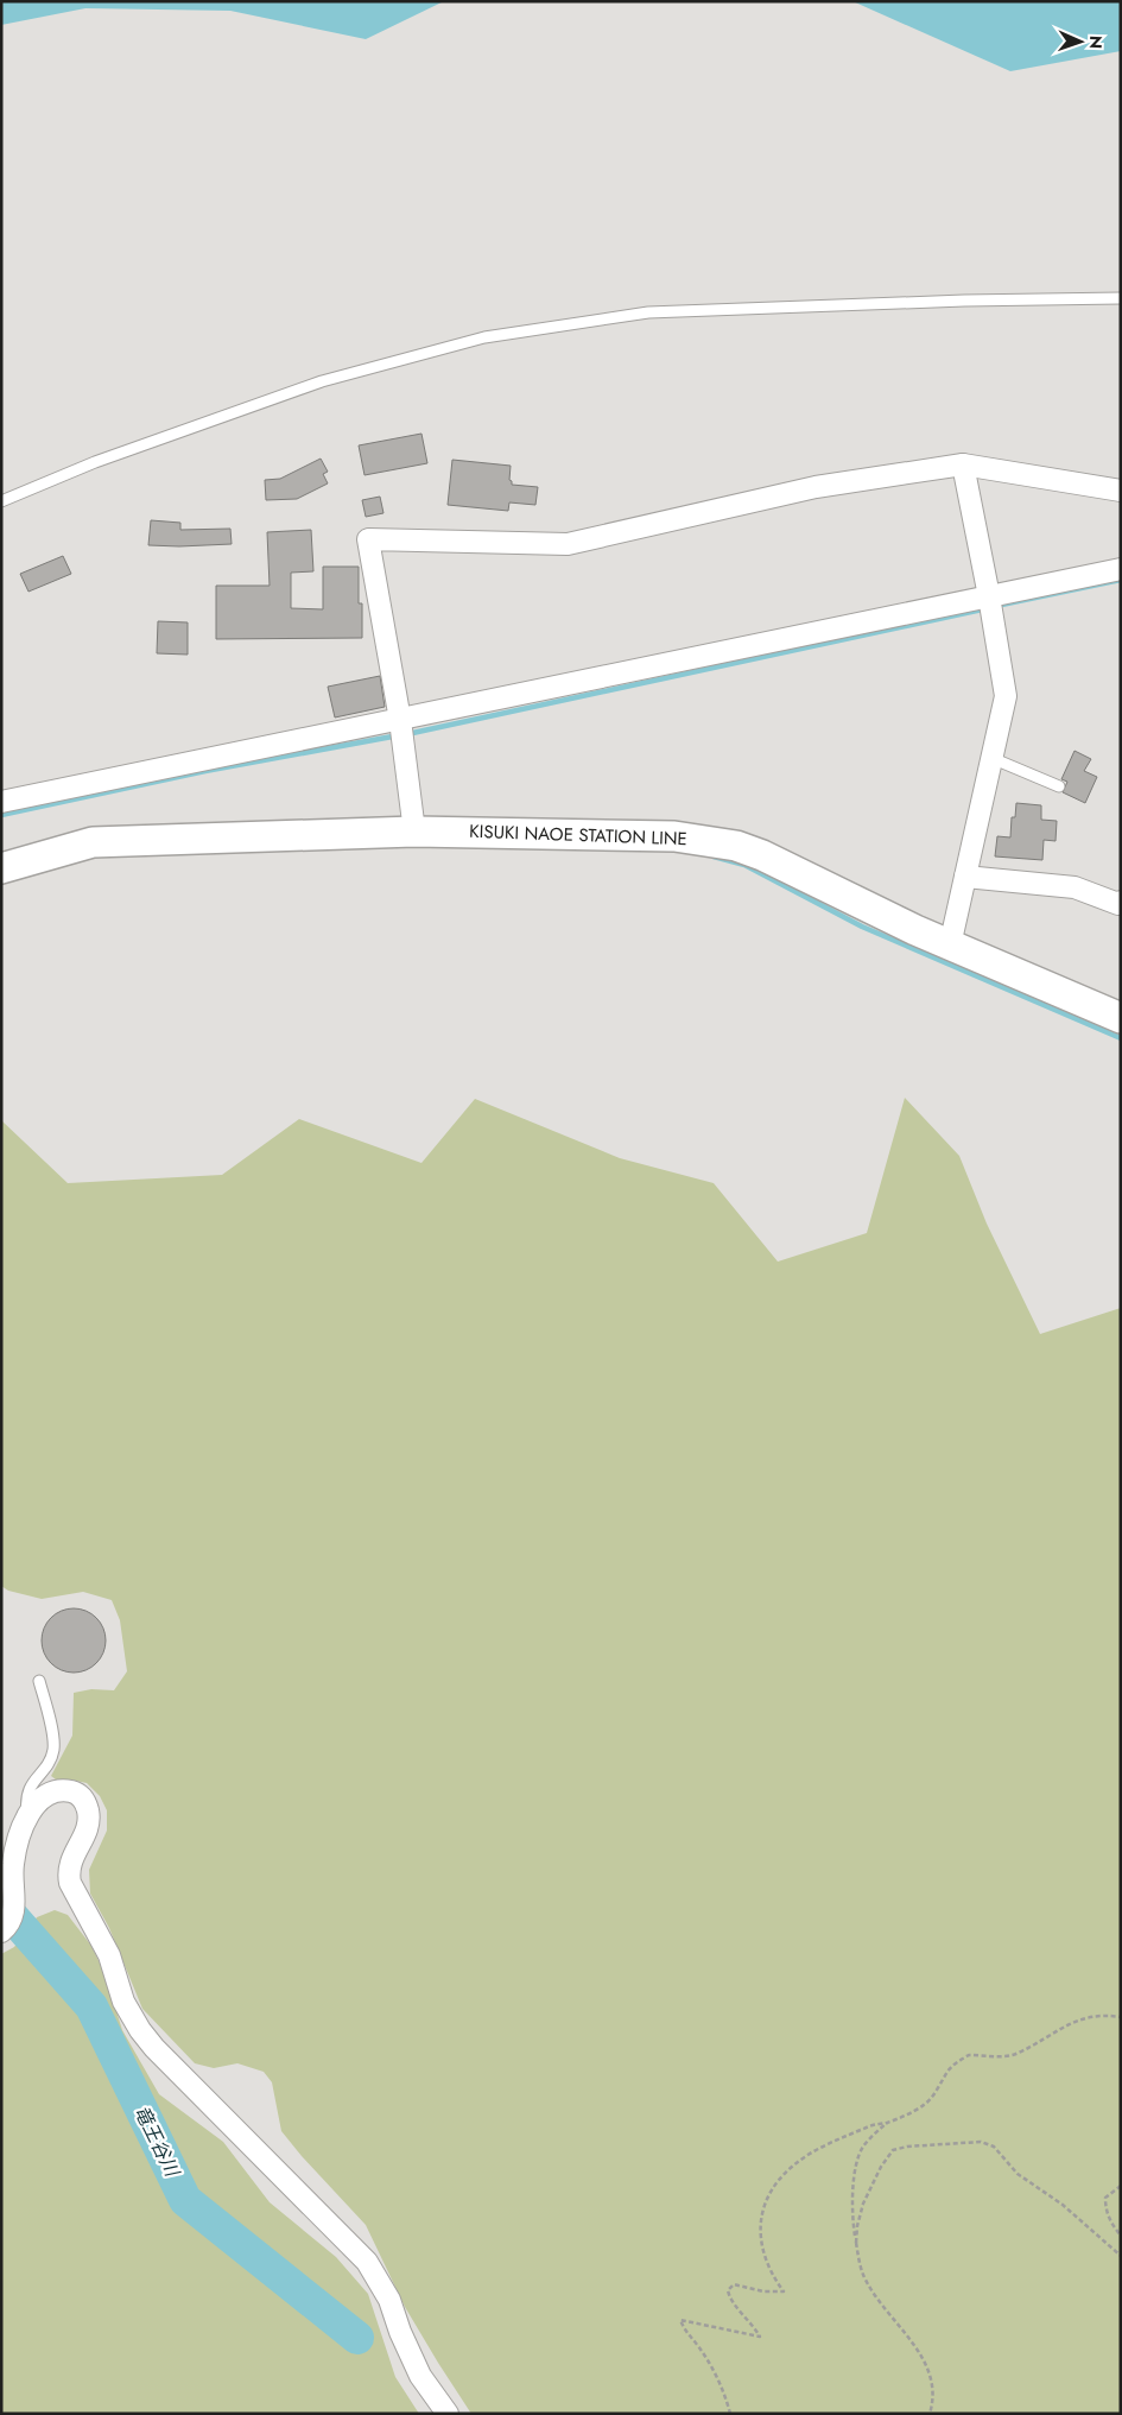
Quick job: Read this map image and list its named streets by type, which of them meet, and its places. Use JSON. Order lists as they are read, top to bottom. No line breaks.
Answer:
{"streets":{"main road":["KISUKI NAOE STATION LINE"]},"water":["竜王谷川"],"north":"right"}
